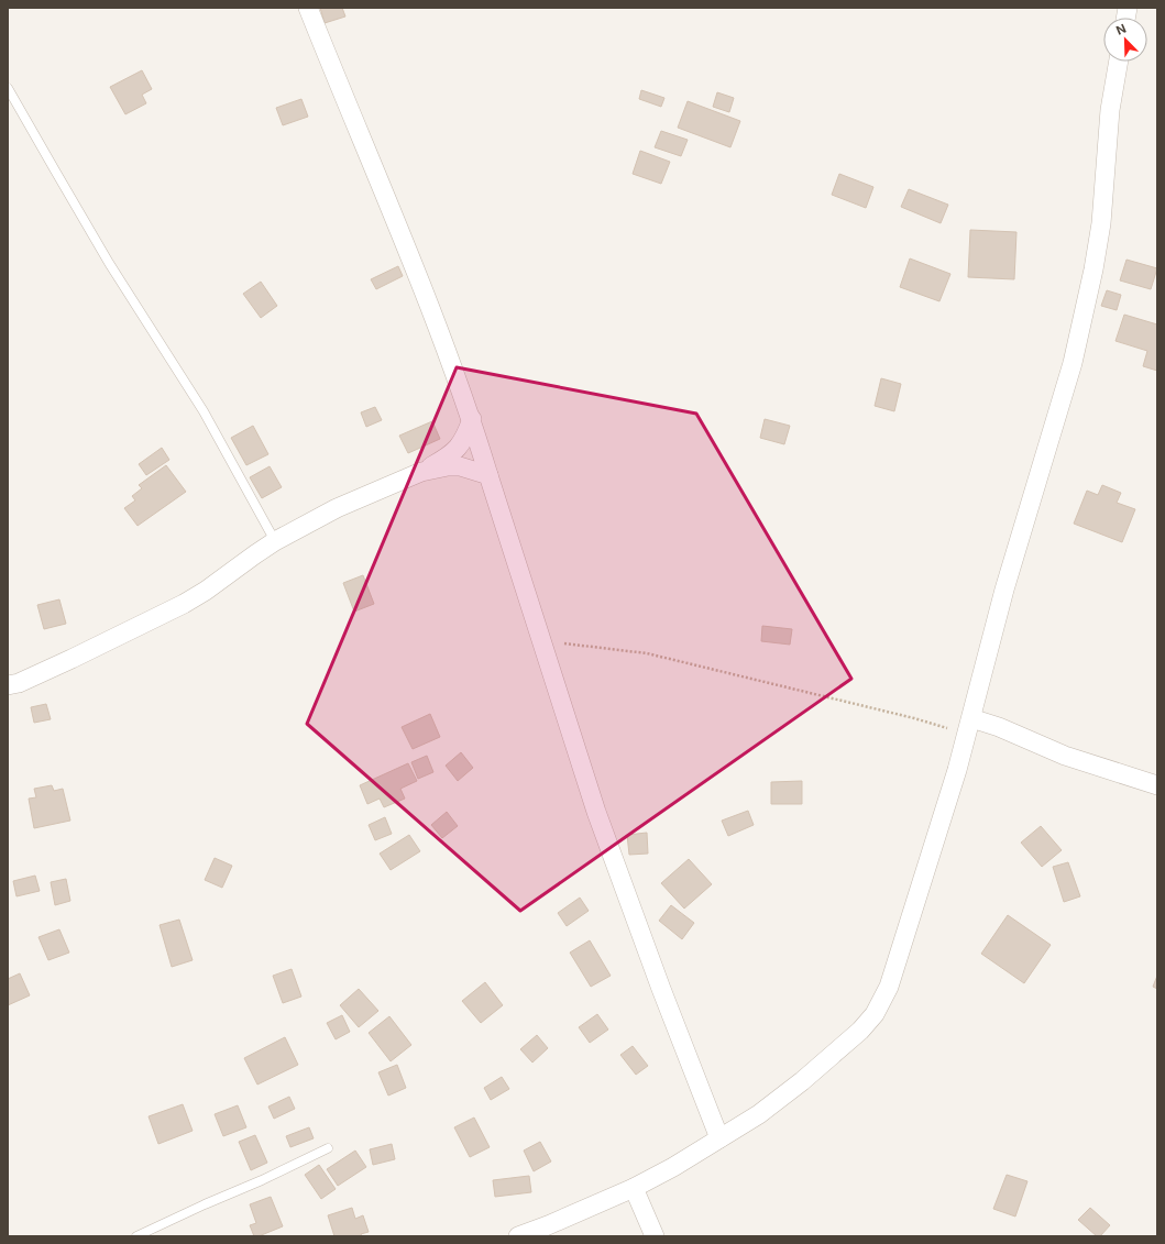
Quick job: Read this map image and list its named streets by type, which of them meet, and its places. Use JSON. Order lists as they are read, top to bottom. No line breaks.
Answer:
{"north":"top left"}
